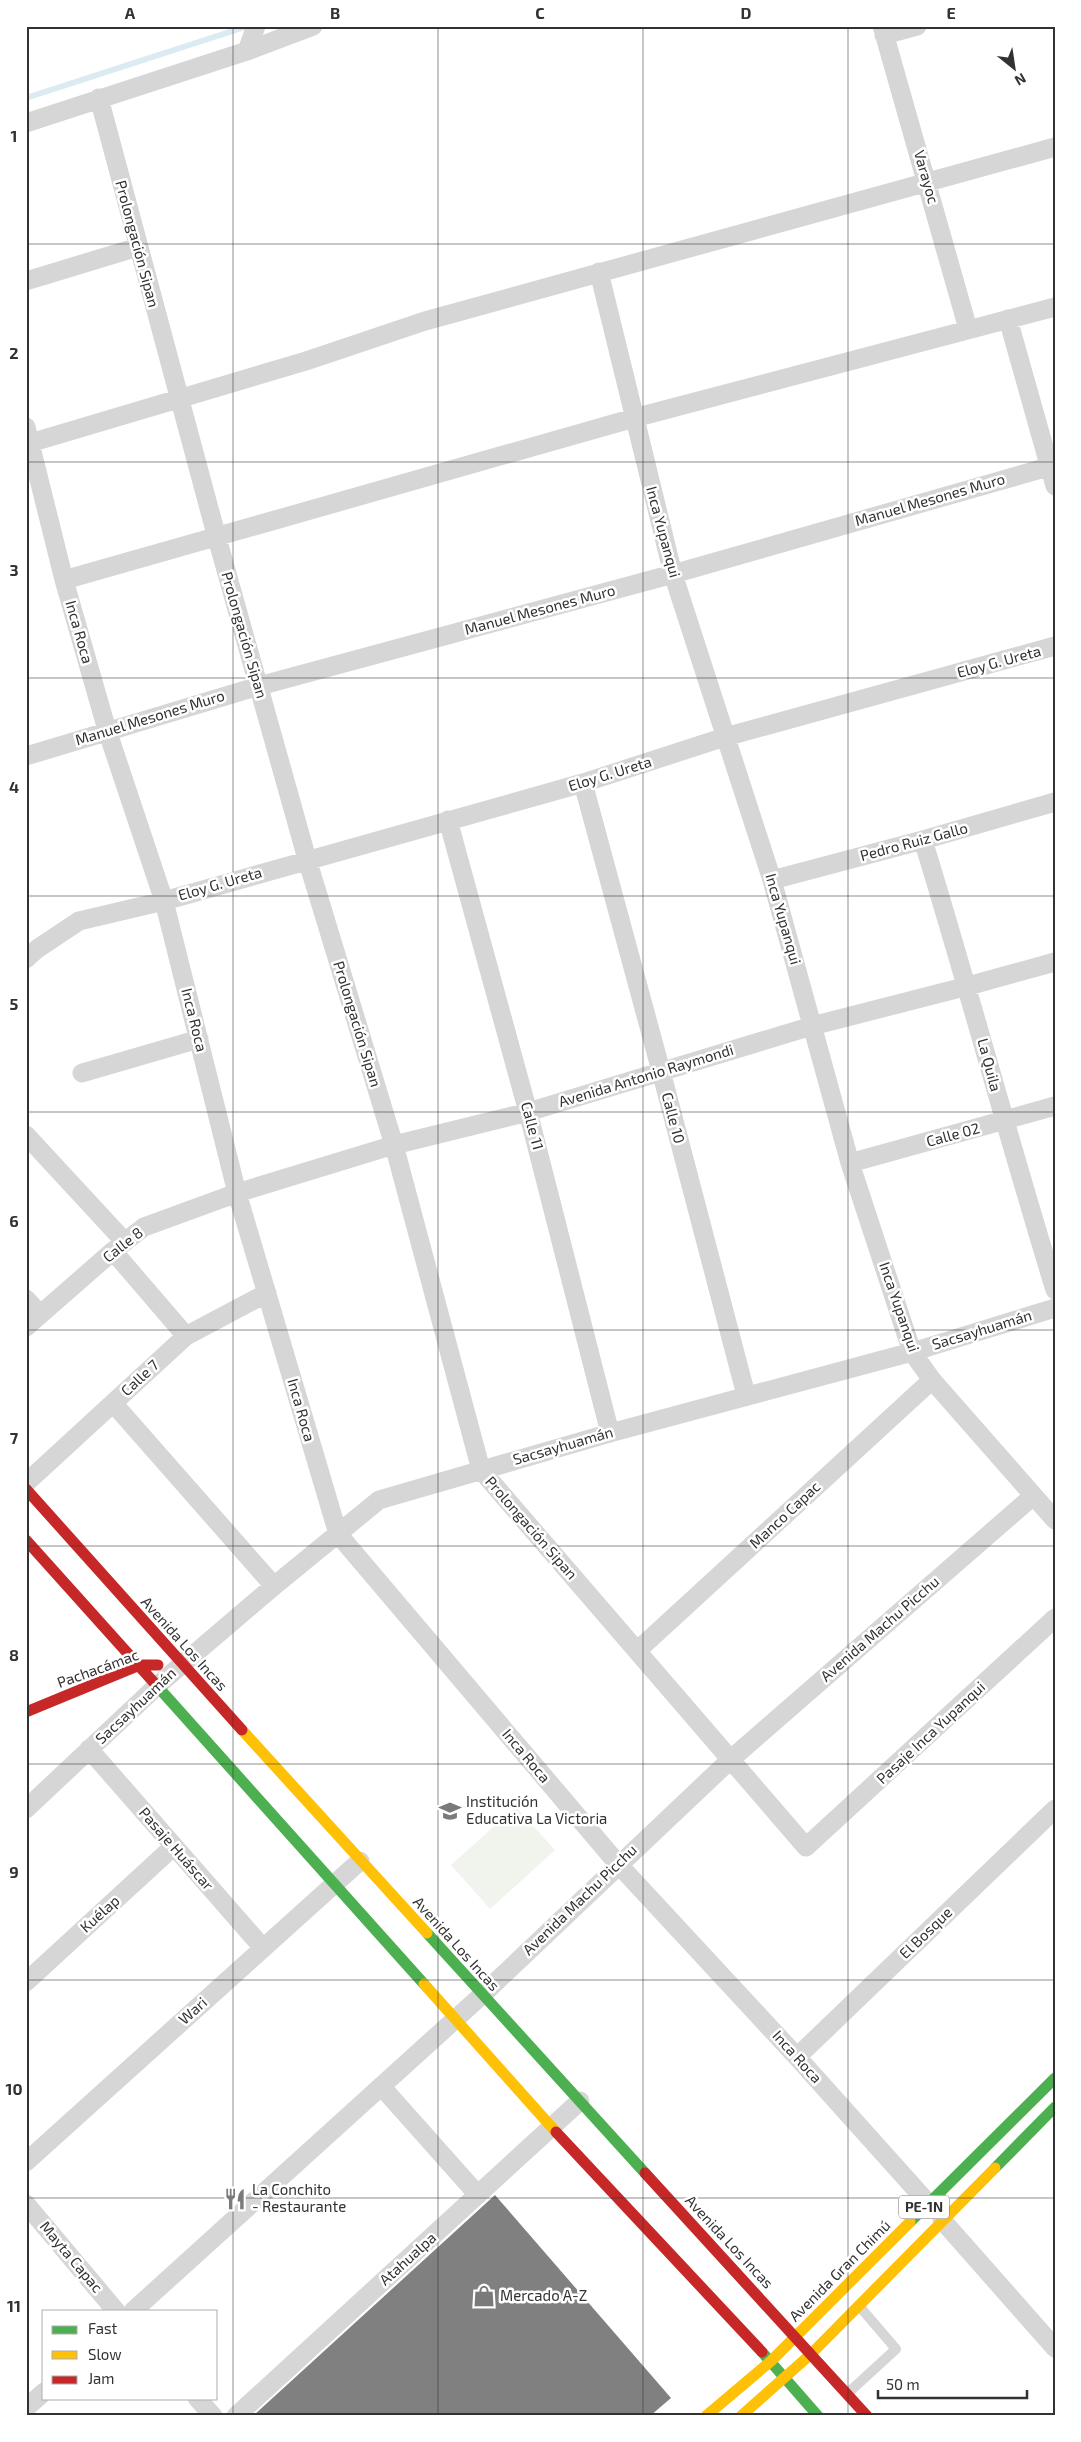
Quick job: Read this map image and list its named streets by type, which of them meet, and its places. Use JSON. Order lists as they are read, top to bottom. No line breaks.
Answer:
{"streets":{"main road":["Avenida Los Incas","Pachacámac","PE-1N","Avenida Gran Chimú"],"street":["Varayoc","Prolongación Sipan","Manuel Mesones Muro","Inca Yupanqui","Inca Roca","Eloy G. Ureta","Pedro Ruiz Gallo","La Quila","Avenida Antonio Raymondi","Calle 10","Calle 11","Calle 02","Calle 8","Sacsayhuamán","Calle 7","Manco Capac","Avenida Machu Picchu","Pasaje Inca Yupanqui","Pasaje Huáscar","Kuélap","El Bosque","Wari","Mayta Capac","Atahualpa"]},"crossings":[["Prolongación Sipan","Manuel Mesones Muro"],["Prolongación Sipan","Eloy G. Ureta"],["Prolongación Sipan","Avenida Antonio Raymondi"],["Prolongación Sipan","Sacsayhuamán"],["Prolongación Sipan","Manco Capac"],["Prolongación Sipan","Avenida Machu Picchu"],["Prolongación Sipan","Pasaje Inca Yupanqui"],["Manuel Mesones Muro","Inca Yupanqui"],["Manuel Mesones Muro","Inca Roca"],["Inca Yupanqui","Eloy G. Ureta"],["Inca Yupanqui","Pedro Ruiz Gallo"],["Inca Yupanqui","Avenida Antonio Raymondi"],["Inca Yupanqui","Calle 02"],["Inca Yupanqui","Sacsayhuamán"],["Inca Yupanqui","Manco Capac"],["Inca Yupanqui","Avenida Machu Picchu"],["Inca Roca","Eloy G. Ureta"],["Inca Roca","Avenida Antonio Raymondi"],["Inca Roca","Calle 8"],["Inca Roca","Sacsayhuamán"],["Inca Roca","Calle 7"],["Inca Roca","Avenida Machu Picchu"],["Inca Roca","El Bosque"],["Inca Roca","Avenida Gran Chimú"],["Eloy G. Ureta","Calle 10"],["Eloy G. Ureta","Calle 11"],["Pedro Ruiz Gallo","La Quila"],["La Quila","Avenida Antonio Raymondi"],["La Quila","Calle 02"],["Avenida Antonio Raymondi","Calle 10"],["Avenida Antonio Raymondi","Calle 11"],["Avenida Antonio Raymondi","Calle 8"],["Calle 10","Sacsayhuamán"],["Calle 11","Sacsayhuamán"],["Sacsayhuamán","Avenida Los Incas"],["Sacsayhuamán","Pachacámac"],["Sacsayhuamán","Pasaje Huáscar"],["Avenida Machu Picchu","Avenida Los Incas"],["Avenida Los Incas","Pachacámac"],["Avenida Los Incas","Wari"],["Avenida Los Incas","PE-1N"],["Avenida Los Incas","Atahualpa"],["Avenida Los Incas","Avenida Gran Chimú"],["Pasaje Huáscar","Kuélap"],["Pasaje Huáscar","Wari"]],"places":{"school or university":["Institución Educativa La Victoria"],"restaurant":["La Conchito - Restaurante"],"shop":["Mercado A-Z"]},"legend":["Fast","Slow","Jam"],"scale_bar":"50 m","north":"bottom right","grid":{"columns":["A","B","C","D","E"],"rows":["1","2","3","4","5","6","7","8","9","10","11"]}}
